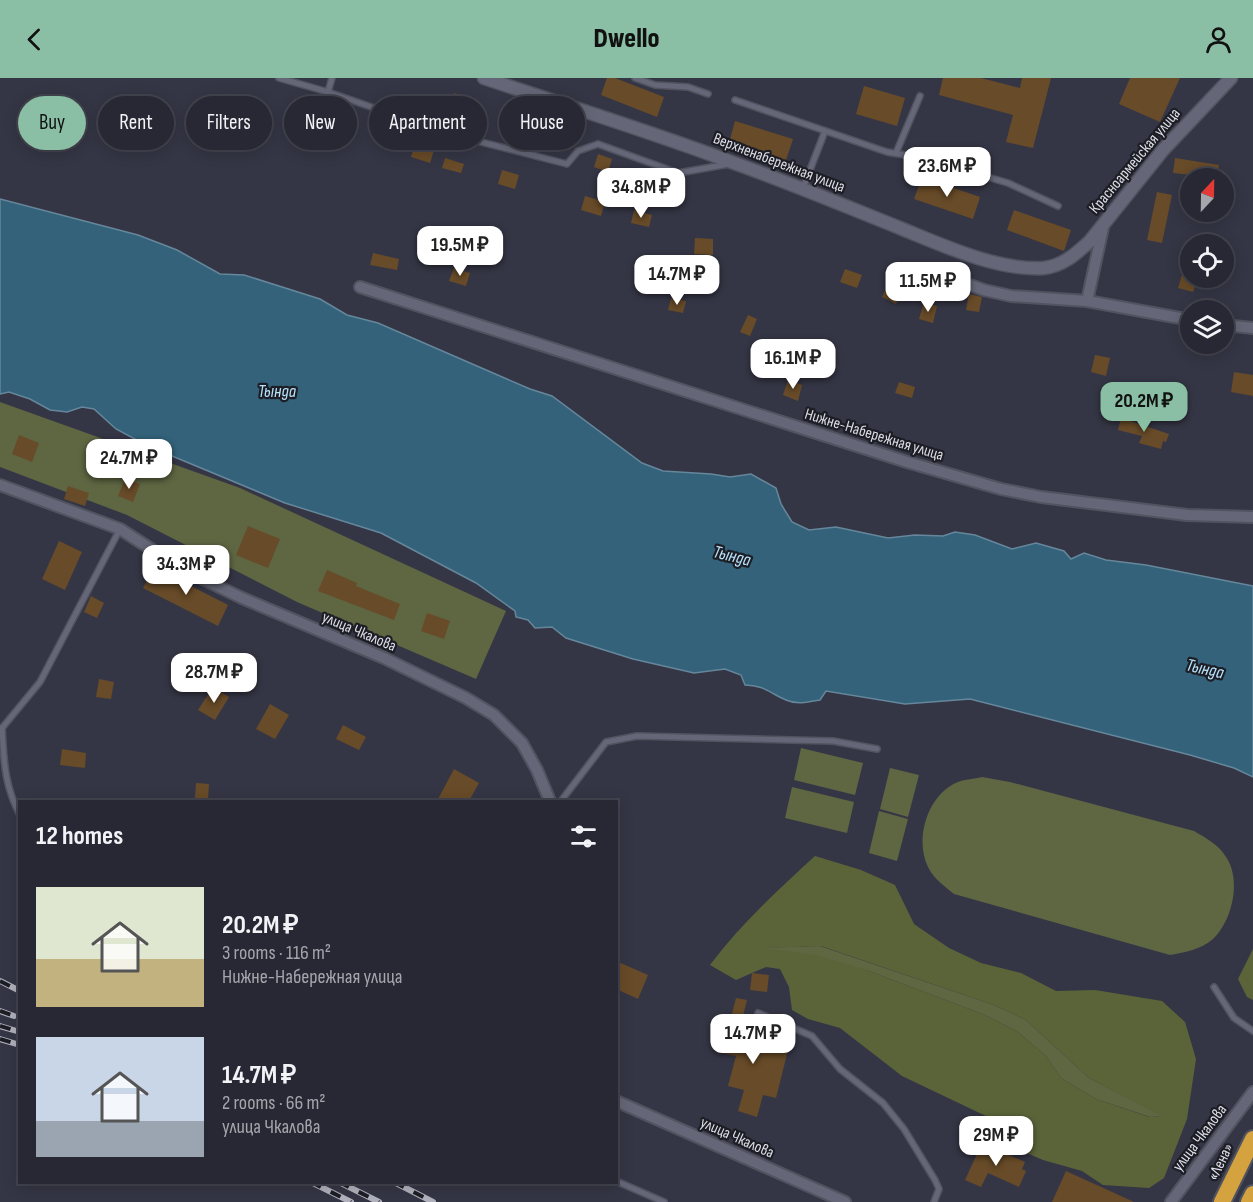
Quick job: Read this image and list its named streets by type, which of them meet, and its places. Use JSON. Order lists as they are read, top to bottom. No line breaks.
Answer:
{"streets":{"highway":["«Лена»"],"street":["Красноармейская улица","Верхненабережная улица","Нижне-Набережная улица","улица Чкалова"]},"crossings":[["Красноармейская улица","Верхненабережная улица"]],"water":["Тында"],"north":"top","page":{"header":"Dwello","chip":["Buy","Rent","Filters","New","Apartment","House"],"price":["23.6M ₽","34.8M ₽","19.5M ₽","14.7M ₽","11.5M ₽","16.1M ₽","20.2M ₽","24.7M ₽","34.3M ₽","28.7M ₽","14.7M ₽","29M ₽"],"heading":"12 homes","list":[{"name":"20.2M ₽","note":"3 rooms · 116 m² · Нижне-Набережная улица"},{"name":"14.7M ₽","note":"2 rooms · 66 m² · улица Чкалова"}]}}
